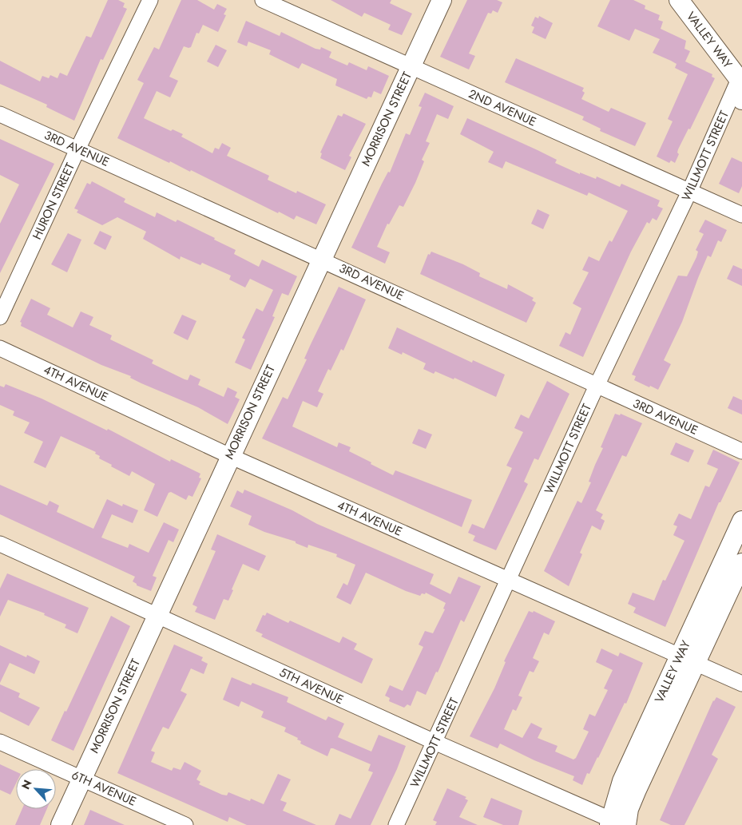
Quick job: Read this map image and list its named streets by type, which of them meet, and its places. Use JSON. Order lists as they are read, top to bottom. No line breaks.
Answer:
{"streets":{"street":["VALLEY WAY","2ND AVENUE","MORRISON STREET","3RD AVENUE","WILLMOTT STREET","HURON STREET","4TH AVENUE","5TH AVENUE","6TH AVENUE"]},"crossings":[["VALLEY WAY","WILLMOTT STREET"],["VALLEY WAY","4TH AVENUE"],["VALLEY WAY","5TH AVENUE"],["2ND AVENUE","MORRISON STREET"],["2ND AVENUE","WILLMOTT STREET"],["MORRISON STREET","3RD AVENUE"],["MORRISON STREET","4TH AVENUE"],["MORRISON STREET","5TH AVENUE"],["MORRISON STREET","6TH AVENUE"],["3RD AVENUE","WILLMOTT STREET"],["3RD AVENUE","HURON STREET"],["WILLMOTT STREET","4TH AVENUE"],["WILLMOTT STREET","5TH AVENUE"]],"north":"top left"}
